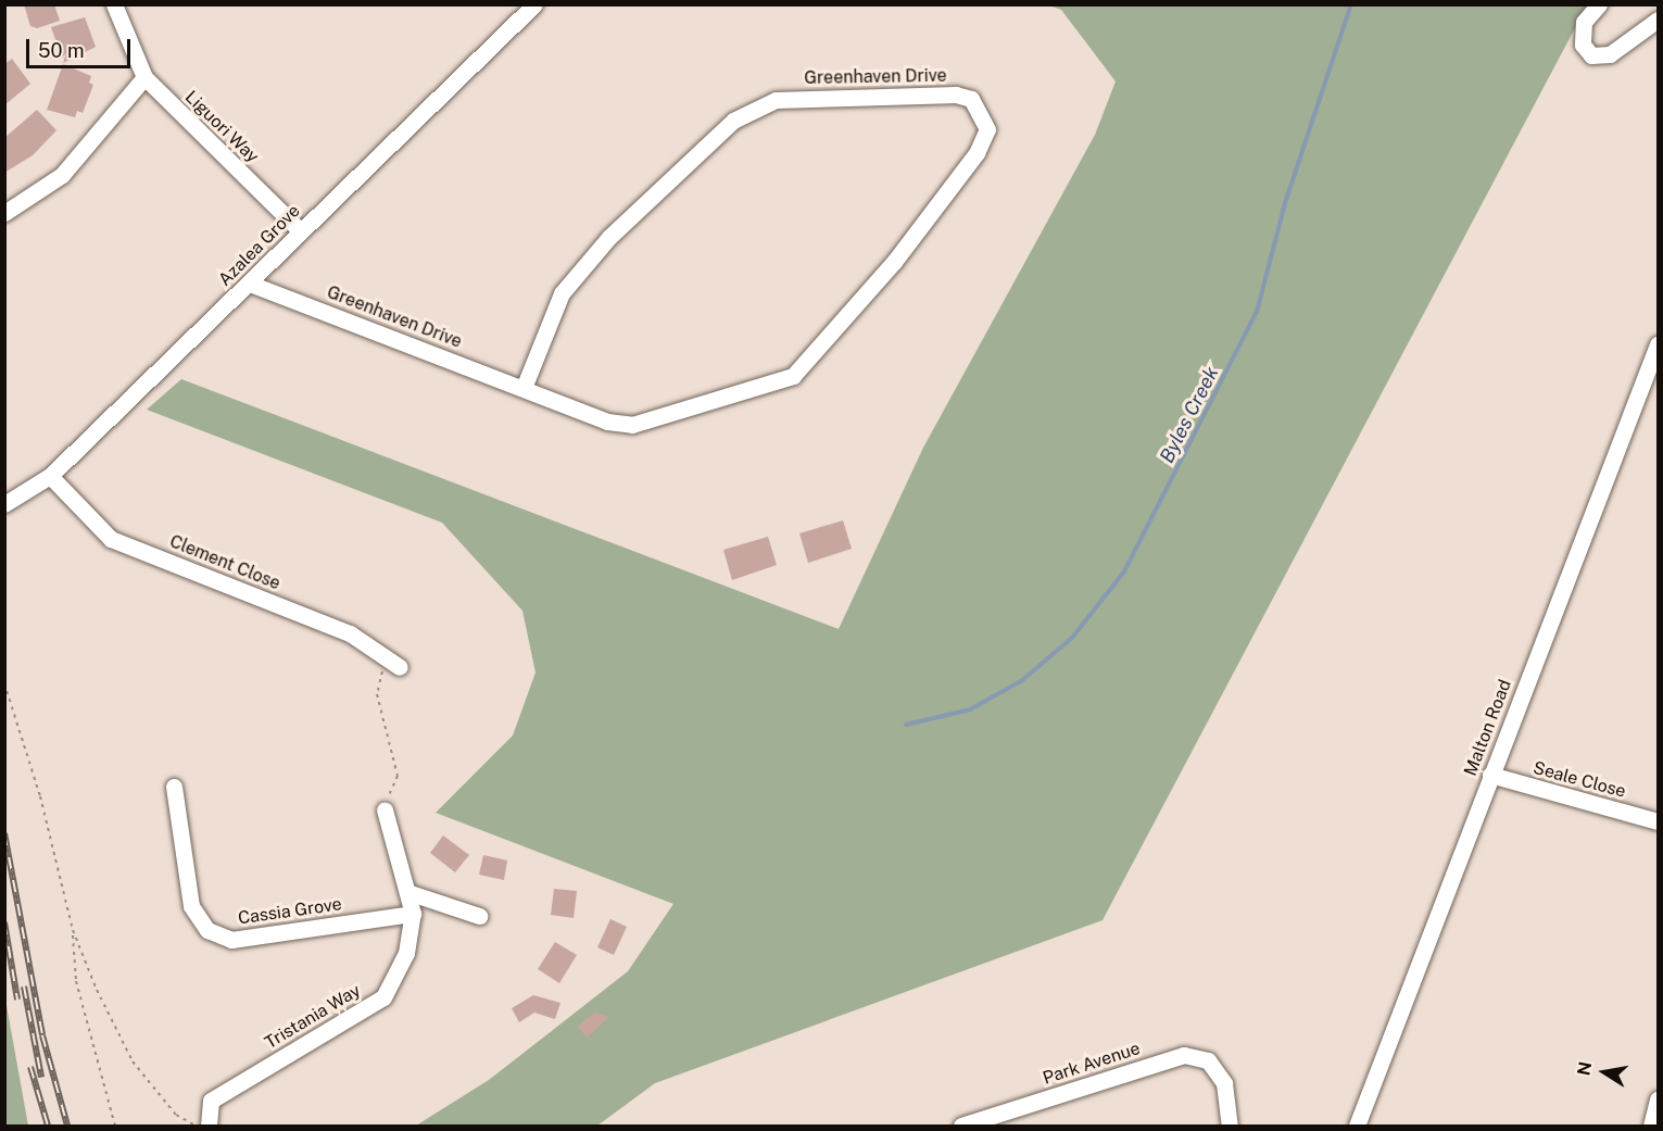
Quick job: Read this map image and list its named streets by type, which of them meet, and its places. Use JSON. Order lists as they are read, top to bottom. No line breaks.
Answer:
{"streets":{"street":["Greenhaven Drive","Liguori Way","Azalea Grove","Clement Close","Malton Road","Seale Close","Cassia Grove","Tristania Way","Park Avenue"]},"crossings":[["Greenhaven Drive","Azalea Grove"],["Liguori Way","Azalea Grove"],["Azalea Grove","Clement Close"],["Malton Road","Seale Close"],["Cassia Grove","Tristania Way"]],"water":["Byles Creek"],"scale_bar":"50 m","north":"left"}
